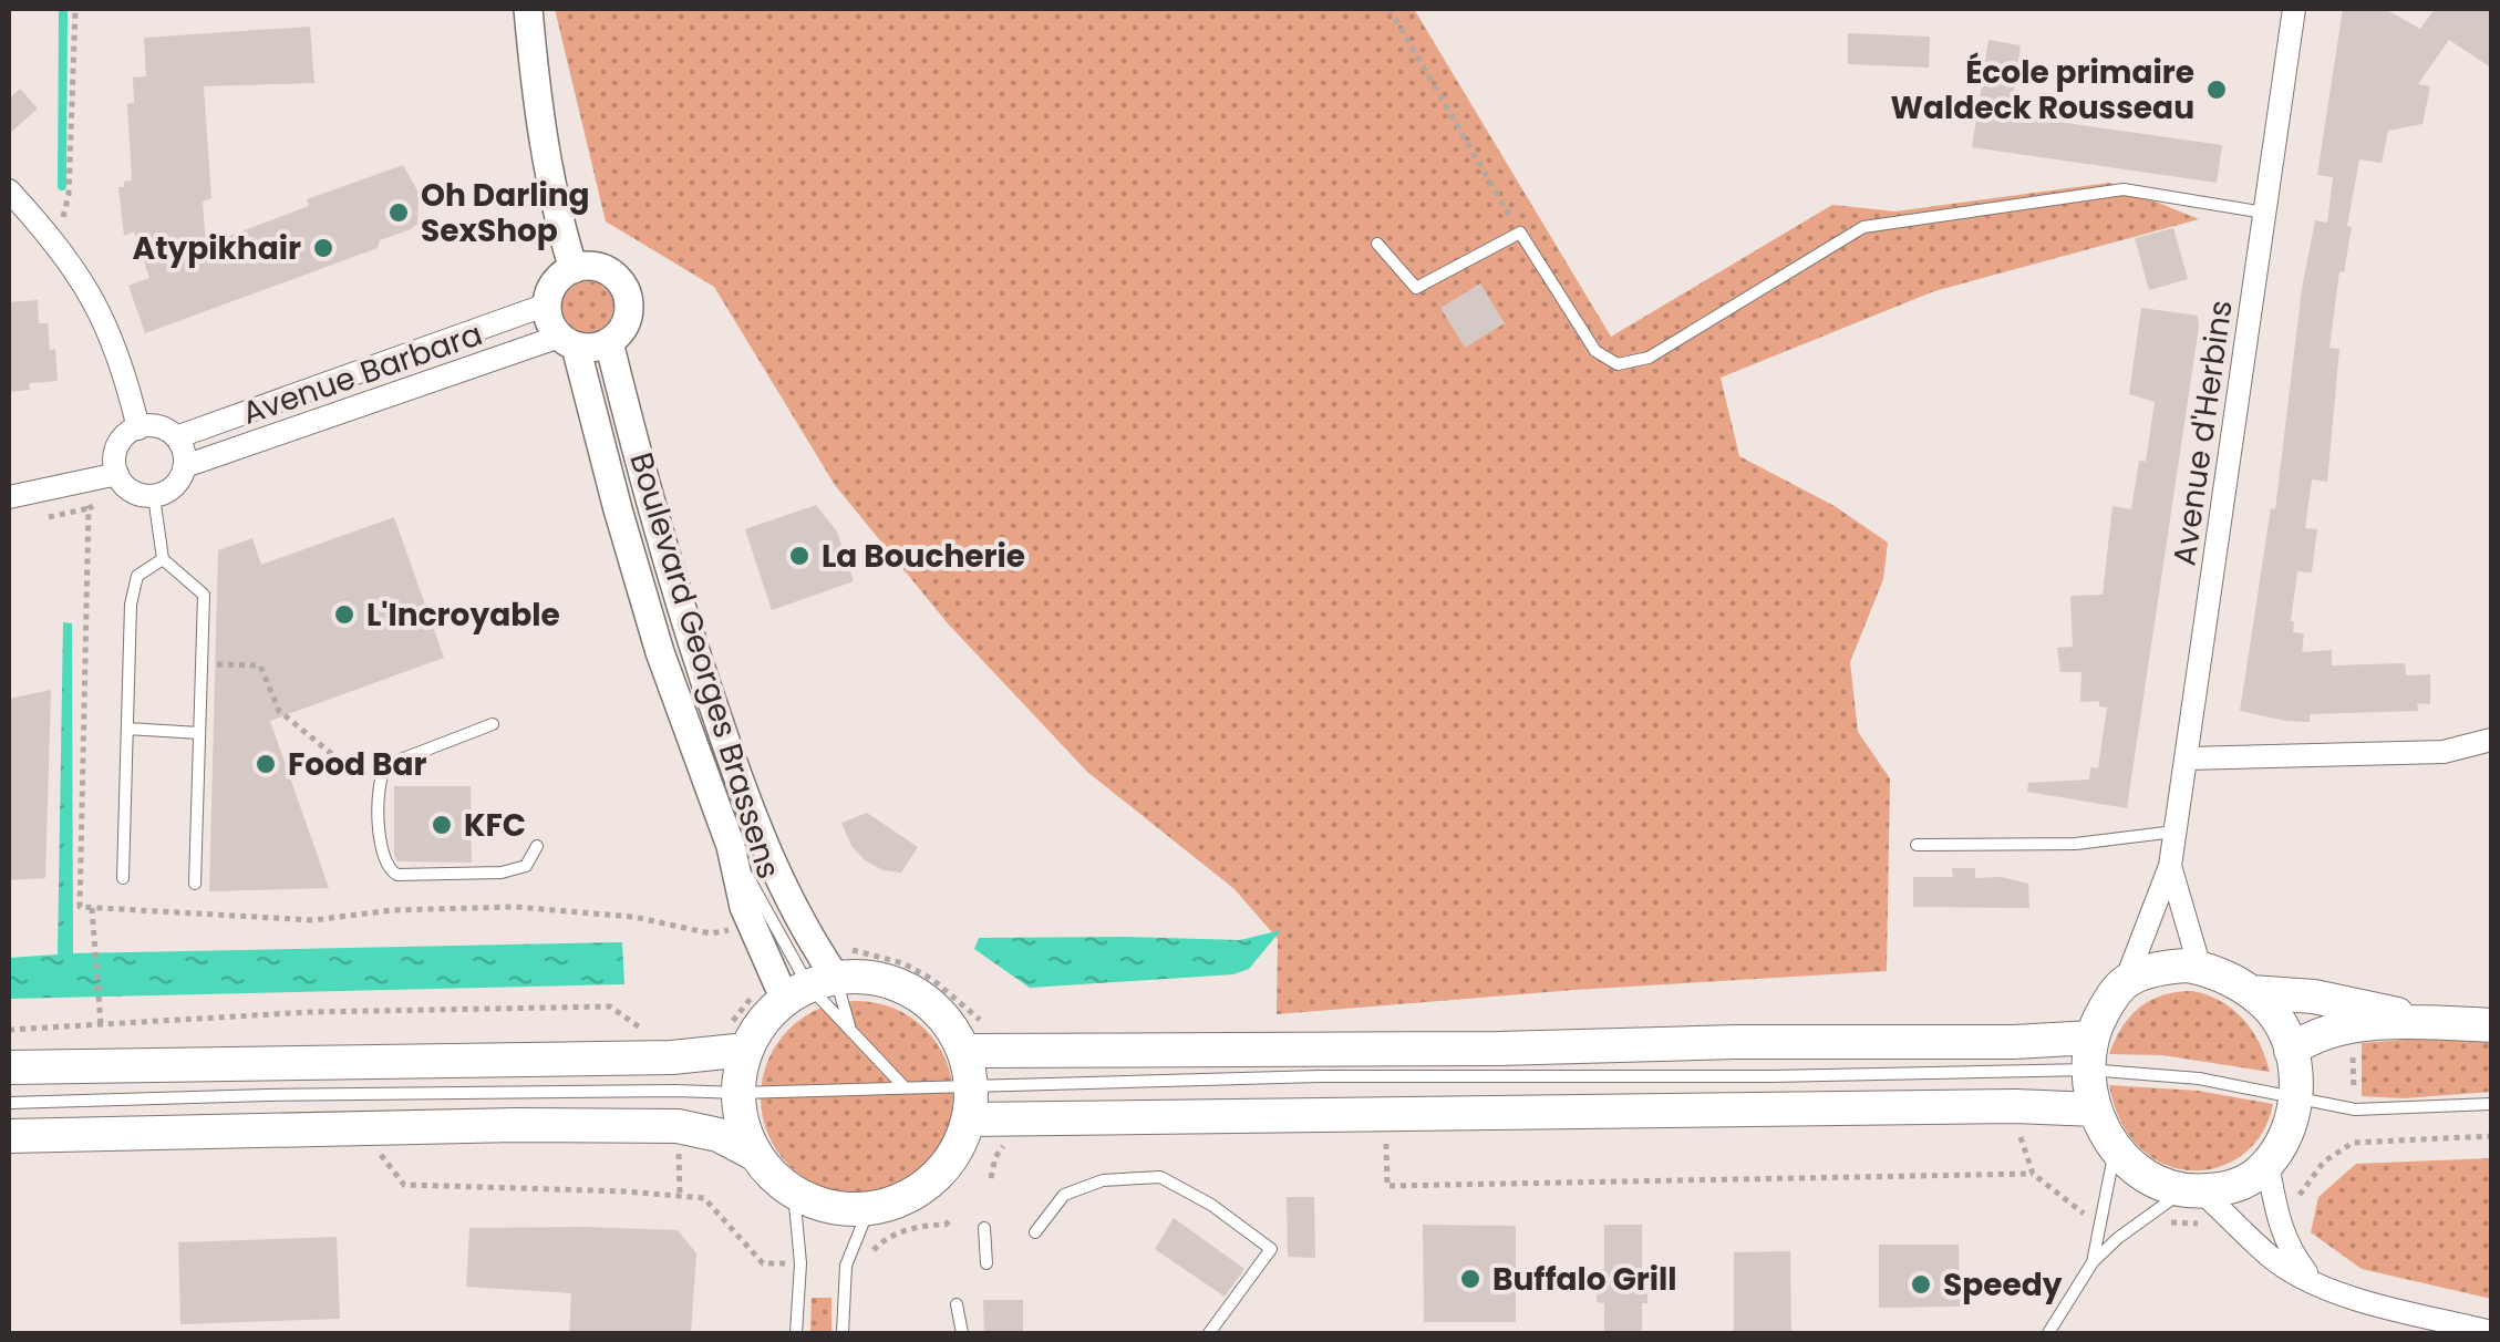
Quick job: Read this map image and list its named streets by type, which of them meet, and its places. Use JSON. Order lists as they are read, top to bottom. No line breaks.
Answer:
{"streets":{"street":["Avenue Barbara","Avenue d'Herbins","Boulevard Georges Brassens"]},"crossings":[["Avenue Barbara","Boulevard Georges Brassens"]],"places":["École primaire Waldeck Rousseau","Oh Darling SexShop","Atypikhair","La Boucherie","L'Incroyable","Food Bar","KFC","Buffalo Grill","Speedy"]}
